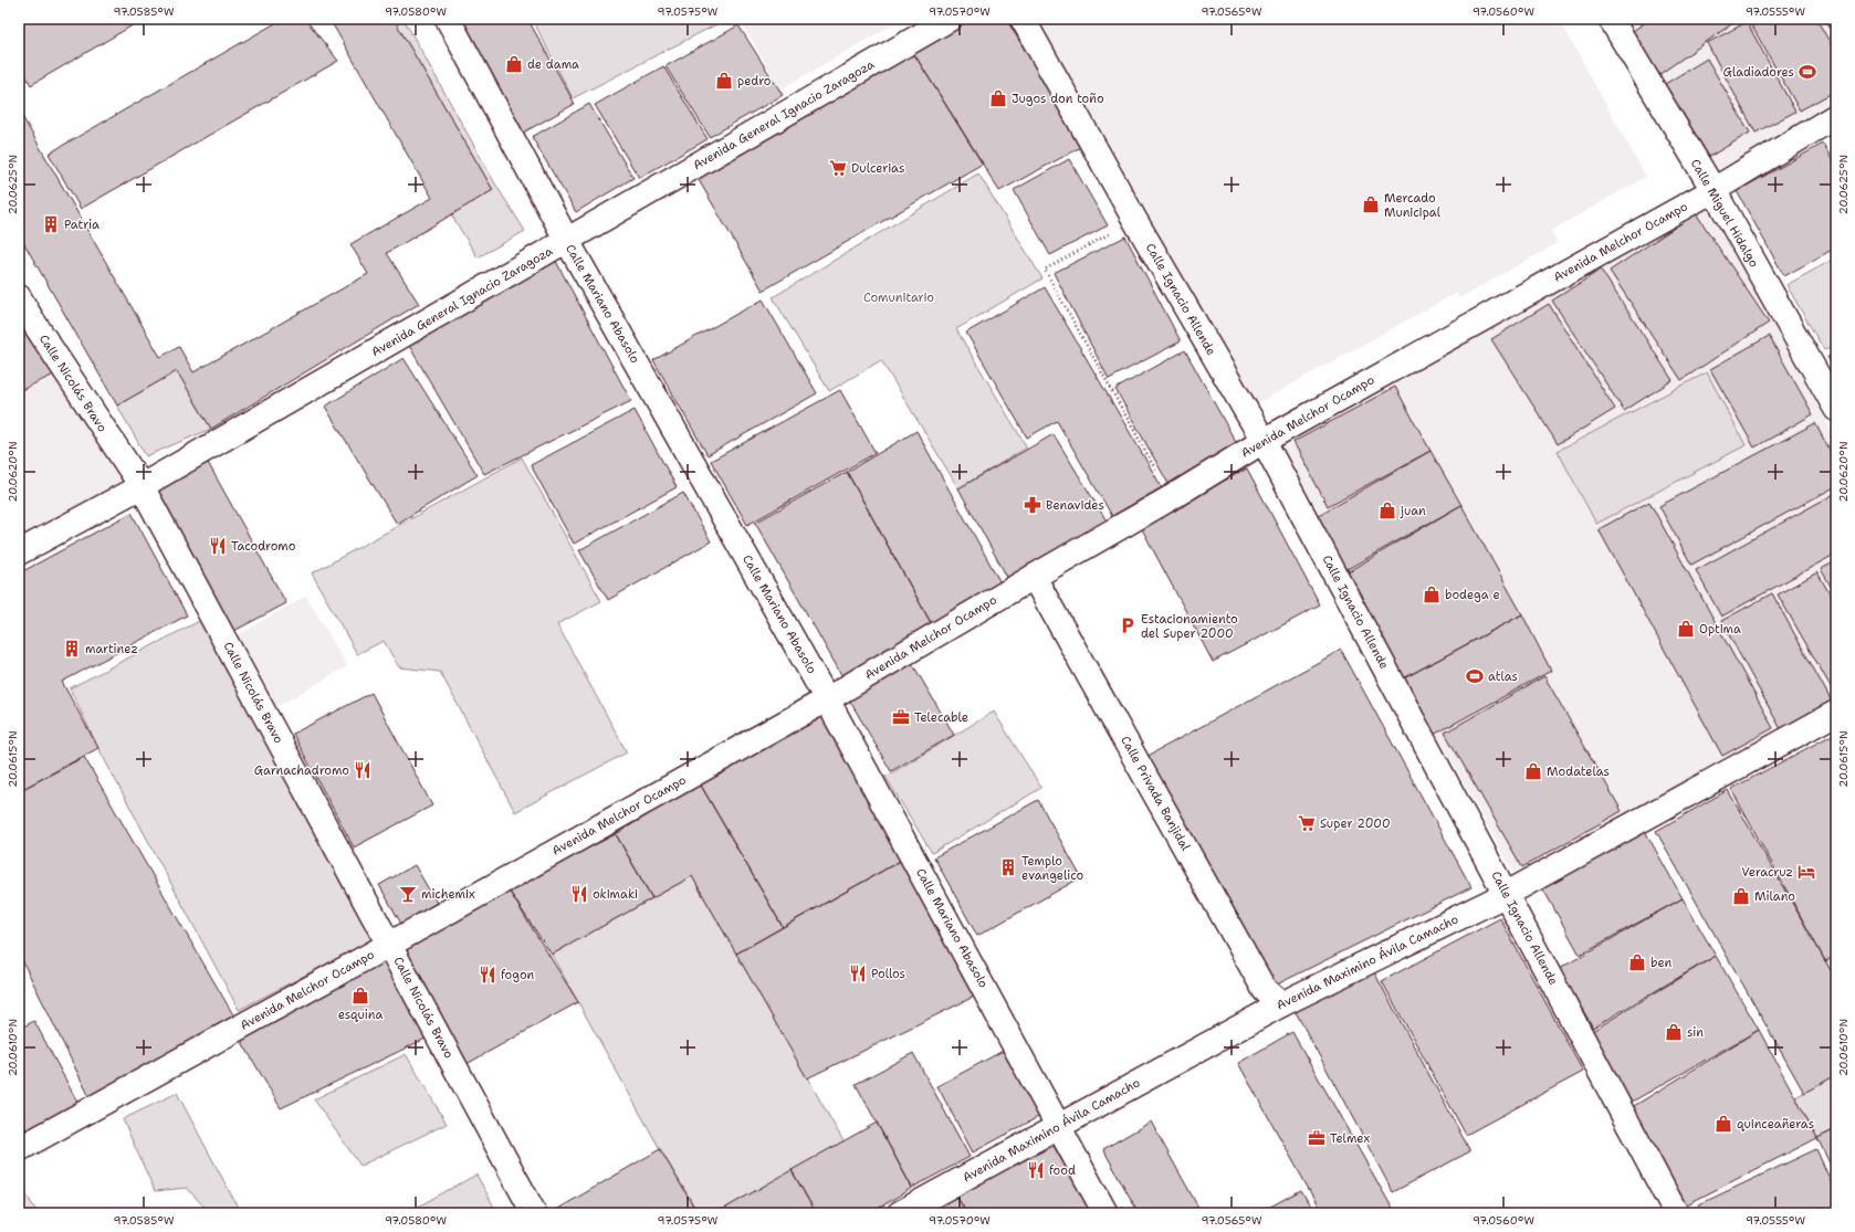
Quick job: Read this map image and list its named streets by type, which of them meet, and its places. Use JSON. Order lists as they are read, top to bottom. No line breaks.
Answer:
{"streets":{"street":["Avenida General Ignacio Zaragoza","Calle Miguel Hidalgo","Avenida Melchor Ocampo","Calle Ignacio Allende","Calle Mariano Abasolo","Calle Nicolás Bravo","Calle Privada Banjidal","Avenida Maximino Ávila Camacho"]},"crossings":[["Avenida General Ignacio Zaragoza","Calle Mariano Abasolo"],["Avenida General Ignacio Zaragoza","Calle Nicolás Bravo"],["Calle Miguel Hidalgo","Avenida Melchor Ocampo"],["Avenida Melchor Ocampo","Calle Ignacio Allende"],["Avenida Melchor Ocampo","Calle Mariano Abasolo"],["Avenida Melchor Ocampo","Calle Nicolás Bravo"],["Avenida Melchor Ocampo","Calle Privada Banjidal"],["Calle Ignacio Allende","Avenida Maximino Ávila Camacho"],["Calle Mariano Abasolo","Avenida Maximino Ávila Camacho"],["Calle Privada Banjidal","Avenida Maximino Ávila Camacho"]],"parks":["Comunitario"],"places":{"shop":["de dama","pedro","Jugos don toño","Mercado Municipal","juan","bodega e","Optima","Modatelas","Milano","ben","esquina","sin","quinceañeras"],"sports":["Gladiadores","atlas"],"supermarket":["Dulcerias","Super 2000"],"building":["Patria","martinez","Templo evangelico"],"pharmacy":["Benavides"],"restaurant":["Tacodromo","Garnachadromo","okimaki","Pollos","fogon","food"],"parking":["Estacionamiento del Super 2000"],"office":["Telecable","Telmex"],"hotel":["Veracruz"],"bar":["michemix"]},"coordinates":["97.0585°W","97.0580°W","97.0575°W","97.0570°W","97.0565°W","97.0560°W","97.0555°W","20.0625°N","20.0620°N","20.0615°N","20.0610°N"]}
